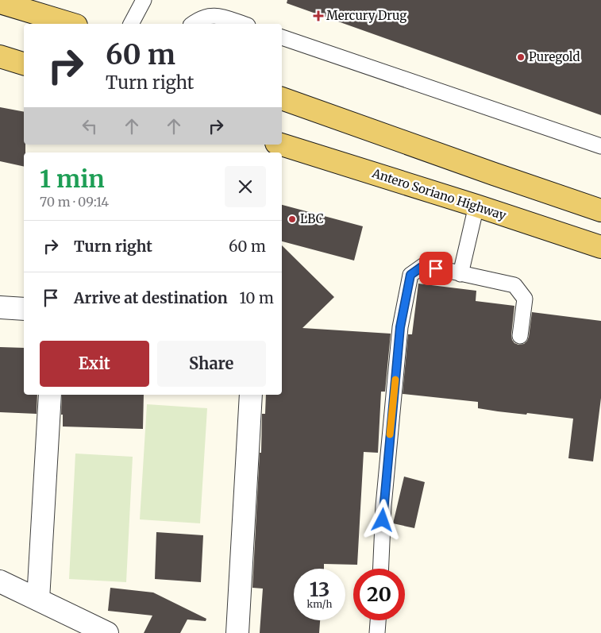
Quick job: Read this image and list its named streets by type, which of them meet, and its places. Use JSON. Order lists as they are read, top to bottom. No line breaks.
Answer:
{"streets":{"main road":["Antero Soriano Highway"]},"places":{"health":["Mercury Drug"],"other":["Puregold","LBC"]},"page":{"turn":["60 m","Turn right"],"heading":["1 min","70 m · 09:14"],"list":[{"name":"Turn right","value":"60 m"},{"name":"Arrive at destination","value":"10 m"}],"buttons":["Exit","Share"],"speed":"13 km/h","limit":"20"}}
